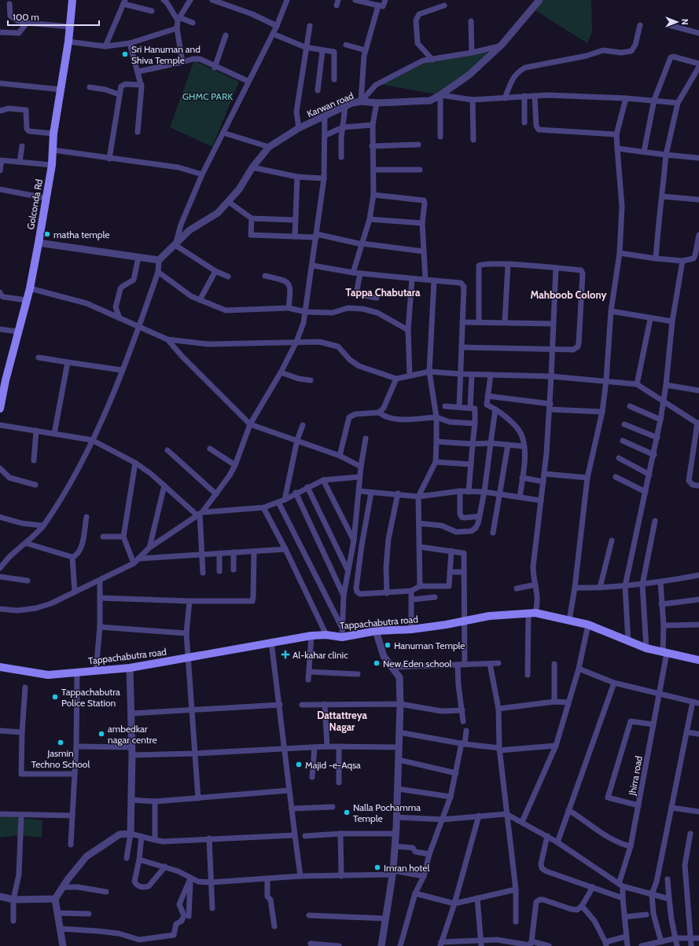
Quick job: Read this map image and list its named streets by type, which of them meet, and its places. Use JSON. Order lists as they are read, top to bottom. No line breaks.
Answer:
{"streets":{"main road":["Golconda Rd","Tappachabutra road"],"street":["Karwan road","Jhirra road"]},"crossings":[["Tappachabutra road","Jhirra road"]],"districts":["Tappa Chabutara","Mahboob Colony","Dattattreya Nagar"],"parks":["GHMC PARK"],"places":{"other":["Sri Hanuman and Shiva Temple","matha temple","Hanuman Temple","New Eden school","Tappachabutra Police Station","ambedkar nagar centre","Jasmin Techno School","Majid -e-Aqsa","Nalla Pochamma Temple","Imran hotel"],"health":["Al-kahar clinic"]},"scale_bar":"100 m","north":"right"}
